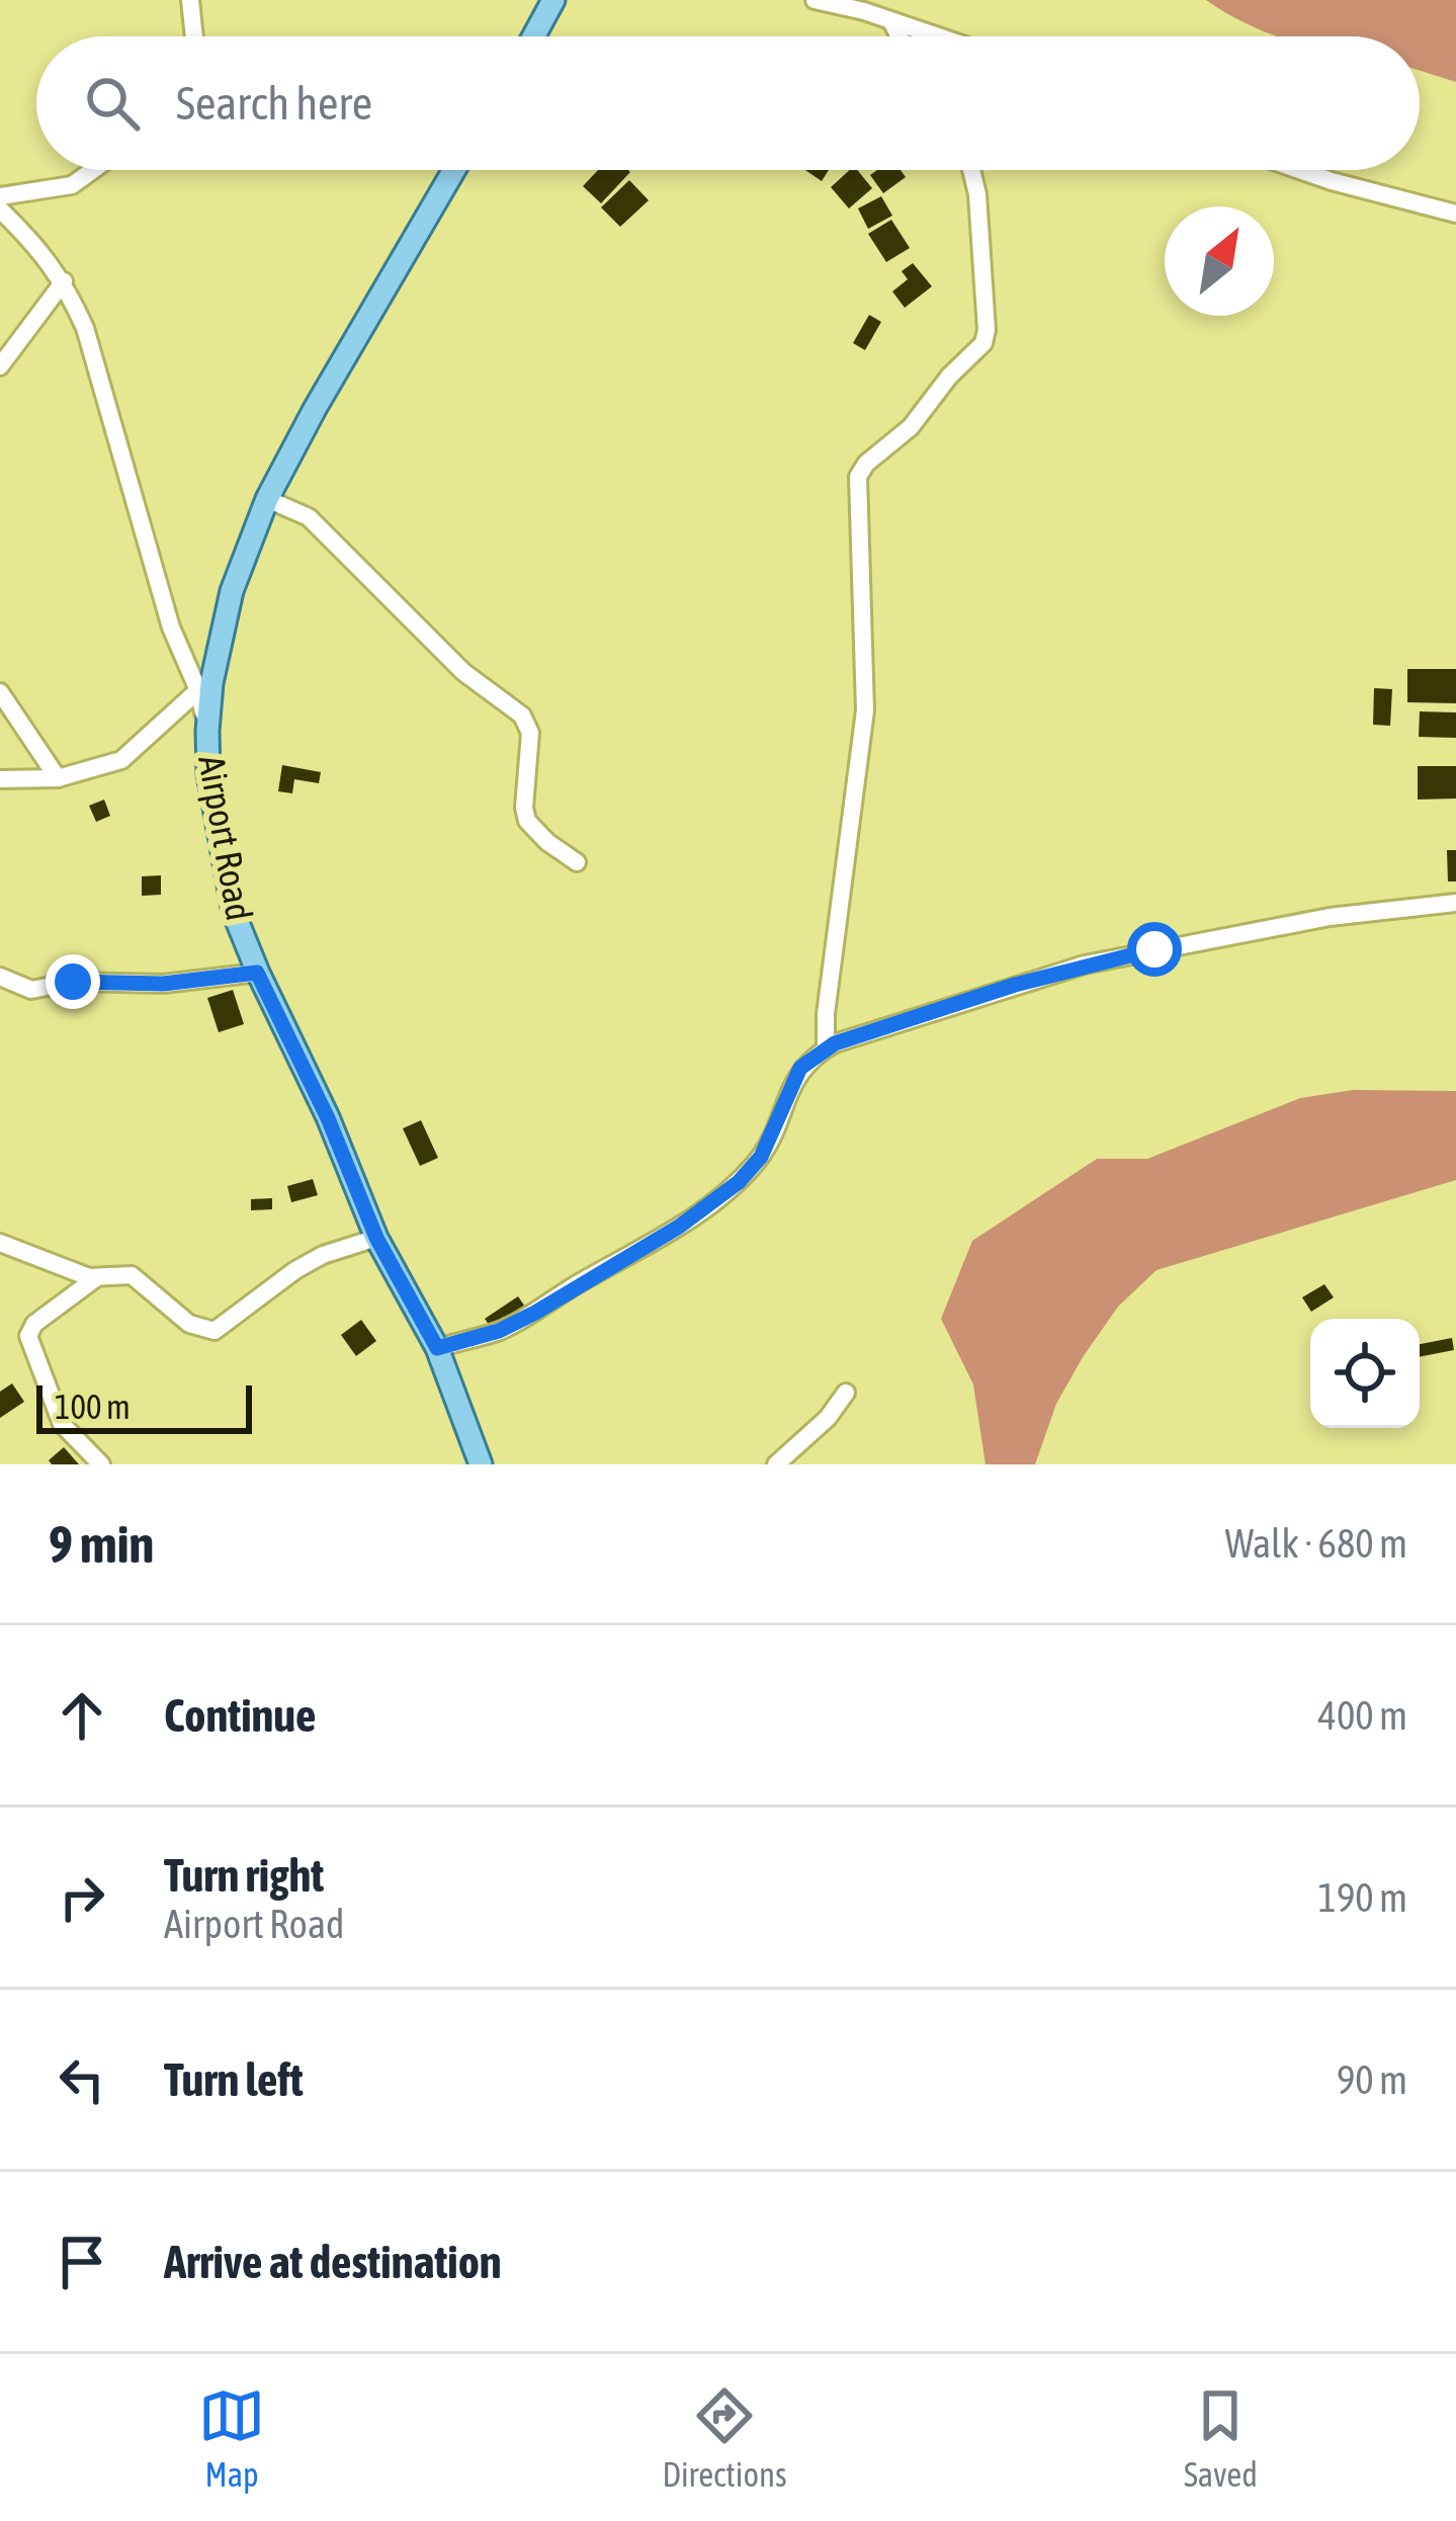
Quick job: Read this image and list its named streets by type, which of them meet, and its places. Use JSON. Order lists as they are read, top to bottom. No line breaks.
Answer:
{"streets":{"main road":["Airport Road"]},"scale_bar":"100 m","north":"top right","page":{"search":"Search here","scale":"100 m","heading":["9 min","Walk · 680 m"],"list":[["Continue","400 m"],["Turn right","Airport Road","190 m"],["Turn left","90 m"],"Arrive at destination"],"nav":["Map","Directions","Saved"]}}
